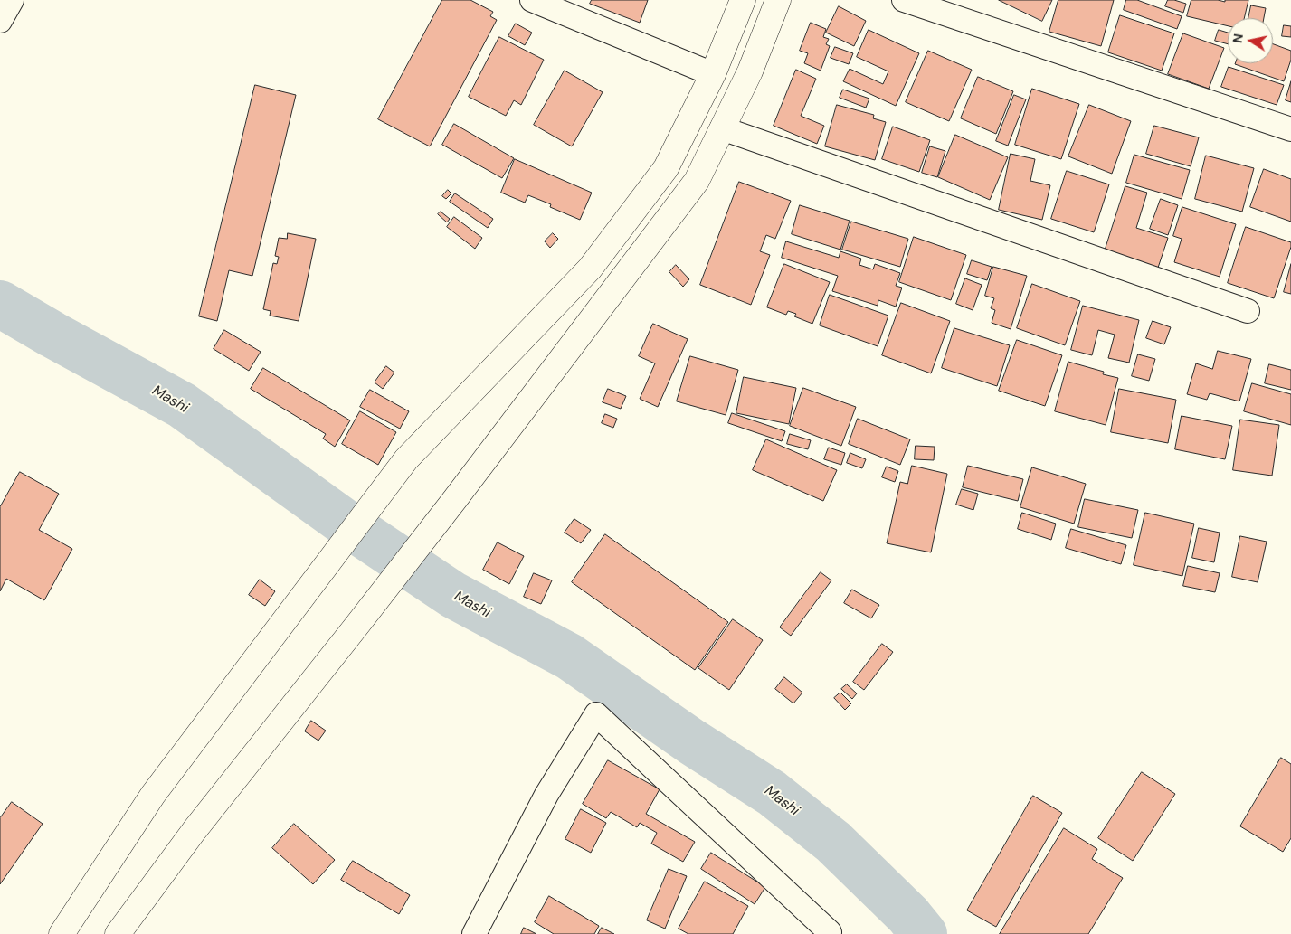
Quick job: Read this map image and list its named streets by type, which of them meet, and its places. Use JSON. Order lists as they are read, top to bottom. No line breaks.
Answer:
{"water":["Mashi"],"north":"left"}
